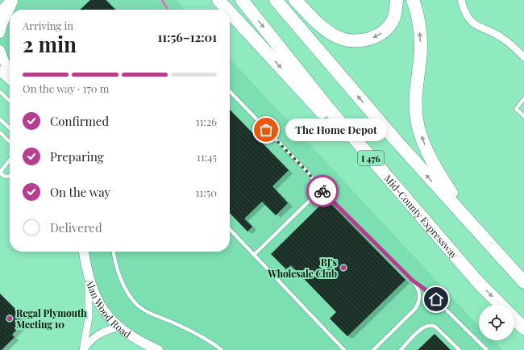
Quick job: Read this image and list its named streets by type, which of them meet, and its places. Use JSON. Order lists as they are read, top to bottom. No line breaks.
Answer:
{"streets":{"highway":["I 476","Mid-County Expressway"],"street":["Alan Wood Road"]},"places":["The Home Depot","BJ's Wholesale Club","Regal Plymouth Meeting 10"],"page":{"heading":["2 min","Arriving in","11:56–12:01"],"bar":"On the way · 170 m","list":[["Confirmed","11:26"],["Preparing","11:45"],["On the way","11:50"],"Delivered"],"bubble":"The Home Depot"}}
